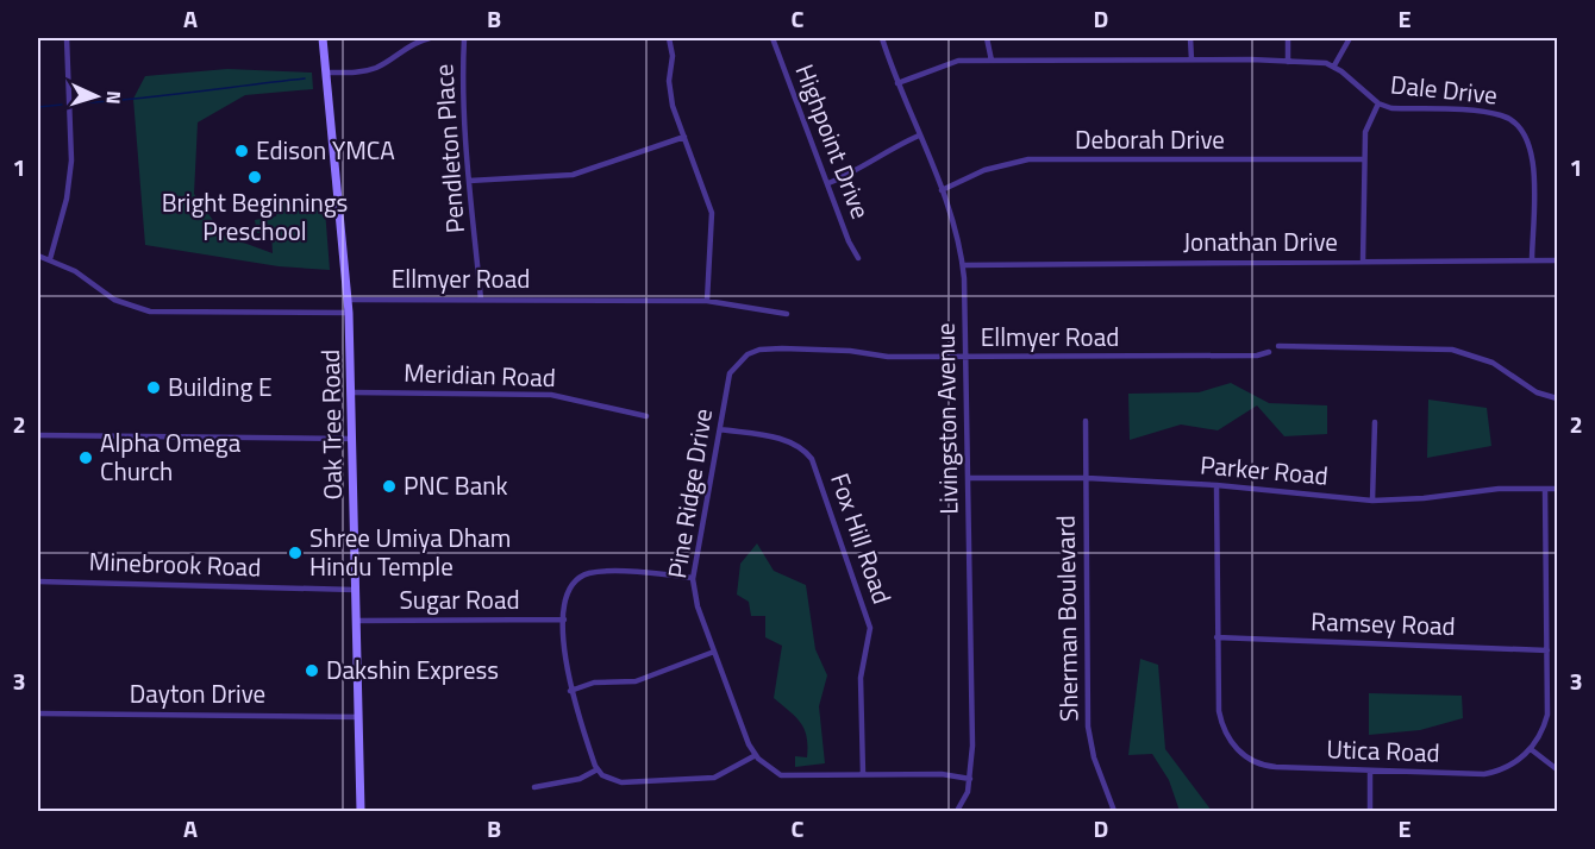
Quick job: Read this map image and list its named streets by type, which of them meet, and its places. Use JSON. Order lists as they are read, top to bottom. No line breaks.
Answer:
{"streets":{"main road":["Oak Tree Road"],"street":["Dale Drive","Deborah Drive","Highpoint Drive","Pendleton Place","Jonathan Drive","Ellmyer Road","Meridian Road","Livingston Avenue","Parker Road","Pine Ridge Drive","Fox Hill Road","Minebrook Road","Sugar Road","Sherman Boulevard","Ramsey Road","Dayton Drive","Utica Road"]},"crossings":[["Dale Drive","Jonathan Drive"],["Deborah Drive","Livingston Avenue"],["Pendleton Place","Ellmyer Road"],["Jonathan Drive","Livingston Avenue"],["Ellmyer Road","Livingston Avenue"],["Ellmyer Road","Oak Tree Road"],["Ellmyer Road","Pine Ridge Drive"],["Meridian Road","Oak Tree Road"],["Livingston Avenue","Parker Road"],["Oak Tree Road","Minebrook Road"],["Oak Tree Road","Sugar Road"],["Oak Tree Road","Dayton Drive"],["Parker Road","Sherman Boulevard"],["Parker Road","Utica Road"],["Pine Ridge Drive","Fox Hill Road"],["Ramsey Road","Utica Road"]],"places":["Edison YMCA","Bright Beginnings Preschool","Building E","Alpha Omega Church","PNC Bank","Shree Umiya Dham Hindu Temple","Dakshin Express"],"north":"right","grid":{"columns":["A","B","C","D","E"],"rows":["1","2","3"]}}
